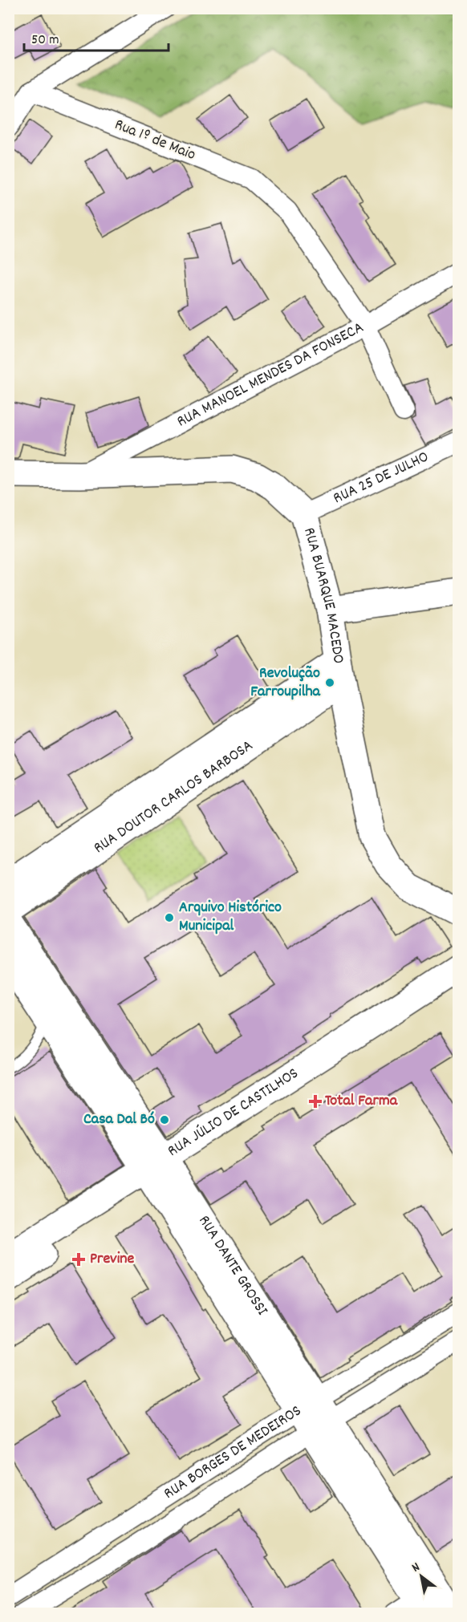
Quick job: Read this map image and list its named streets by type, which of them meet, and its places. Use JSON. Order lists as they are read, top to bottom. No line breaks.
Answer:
{"streets":{"street":["Rua 1º de Maio","RUA MANOEL MENDES DA FONSECA","RUA 25 DE JULHO","RUA BUARQUE MACEDO","RUA DOUTOR CARLOS BARBOSA","RUA JÚLIO DE CASTILHOS","RUA DANTE GROSSI","RUA BORGES DE MEDEIROS"]},"crossings":[["Rua 1º de Maio","RUA MANOEL MENDES DA FONSECA"],["RUA MANOEL MENDES DA FONSECA","RUA BUARQUE MACEDO"],["RUA 25 DE JULHO","RUA BUARQUE MACEDO"],["RUA BUARQUE MACEDO","RUA DOUTOR CARLOS BARBOSA"],["RUA JÚLIO DE CASTILHOS","RUA DANTE GROSSI"],["RUA DANTE GROSSI","RUA BORGES DE MEDEIROS"]],"places":{"other":["Revolução Farroupilha","Arquivo Histórico Municipal","Casa Dal Bó"],"health":["Total Farma","Previne"]},"scale_bar":"50 m","north":"top left"}
